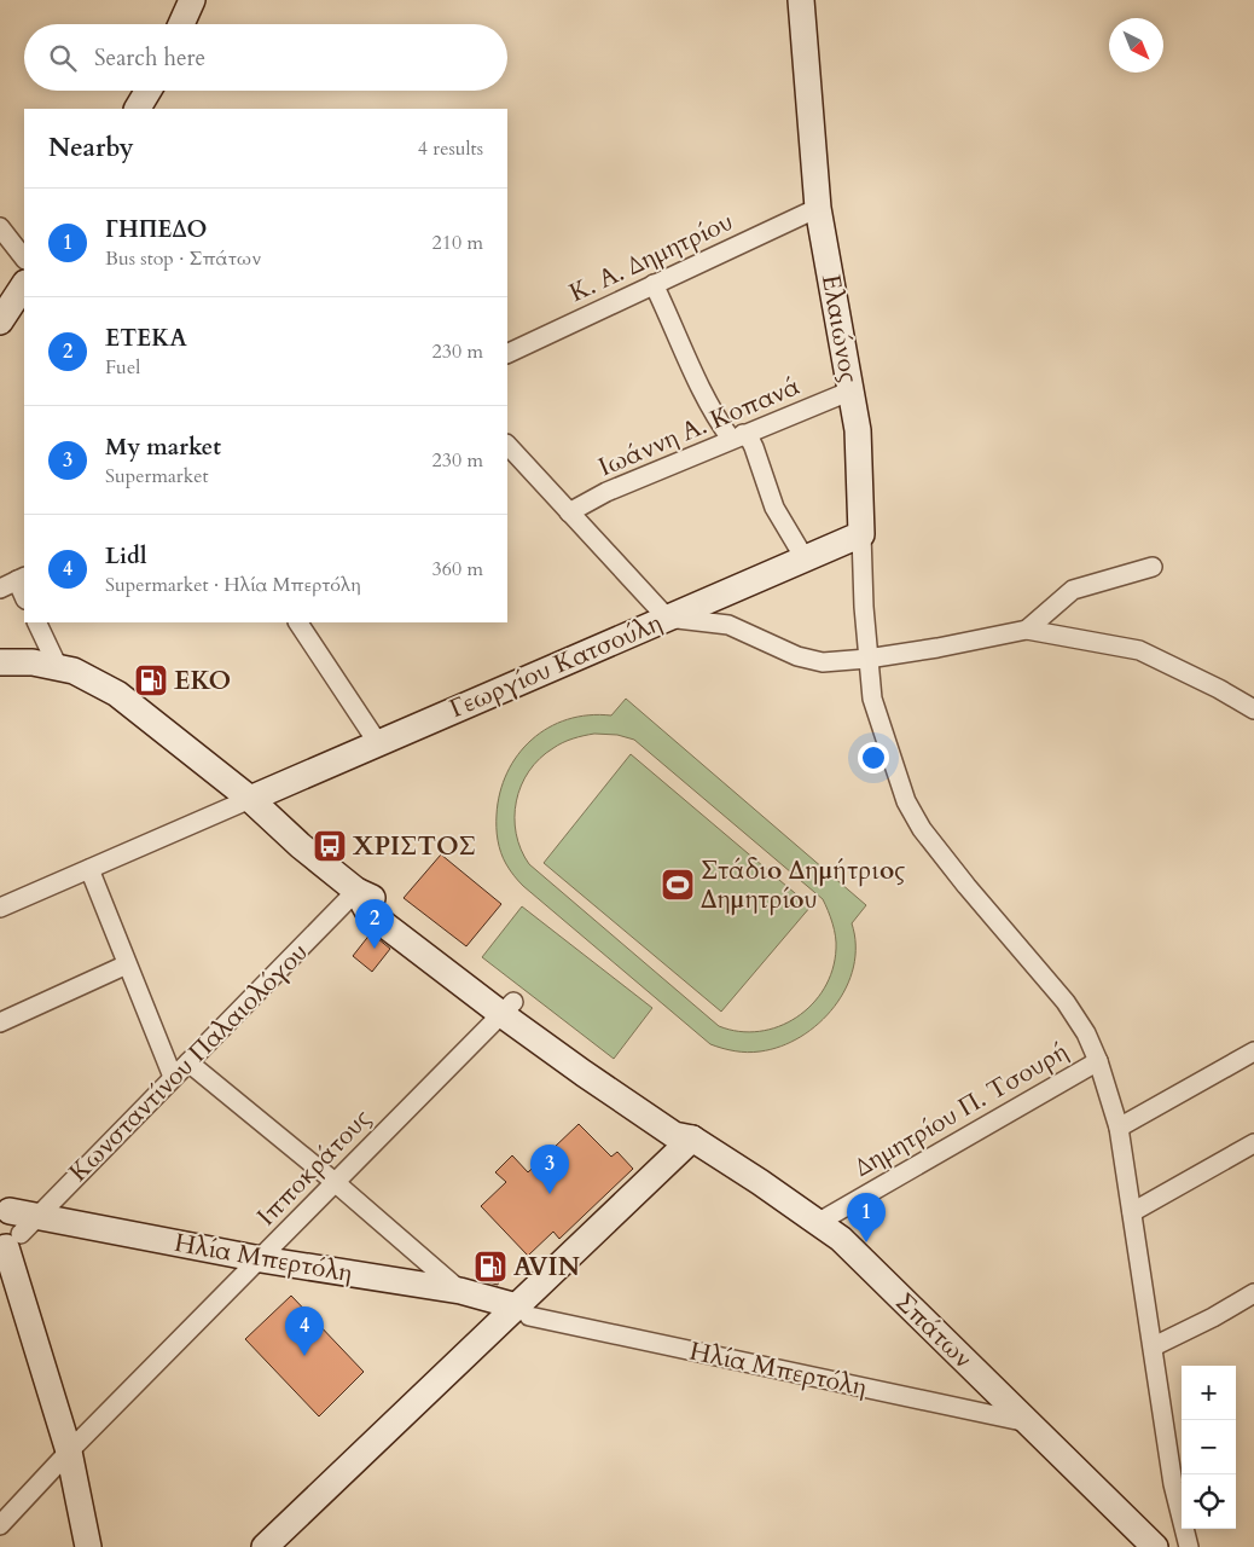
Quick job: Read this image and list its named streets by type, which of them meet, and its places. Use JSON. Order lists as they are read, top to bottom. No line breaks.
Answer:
{"streets":{"main road":["Ελαιώνος","Γεωργίου Κατσούλη","Ηλία Μπερτόλη","Σπάτων"],"street":["Κ. Α. Δημητρίου","Ιωάννη Α. Κοπανά","Κωνσταντίνου Παλαιολόγου","Δημητρίου Π. Τσουρή","Ιπποκράτους"]},"crossings":[["Κ. Α. Δημητρίου","Ελαιώνος"],["Ελαιώνος","Ιωάννη Α. Κοπανά"],["Ελαιώνος","Γεωργίου Κατσούλη"],["Ελαιώνος","Δημητρίου Π. Τσουρή"],["Γεωργίου Κατσούλη","Σπάτων"],["Κωνσταντίνου Παλαιολόγου","Ηλία Μπερτόλη"],["Κωνσταντίνου Παλαιολόγου","Σπάτων"],["Δημητρίου Π. Τσουρή","Σπάτων"],["Ιπποκράτους","Ηλία Μπερτόλη"],["Ιπποκράτους","Σπάτων"],["Ηλία Μπερτόλη","Σπάτων"]],"places":{"fuel station":["EKO","AVIN"],"bus stop":["ΧΡΙΣΤΟΣ"],"sports":["Στάδιο Δημήτριος Δημητρίου"]},"north":"bottom right","page":{"search":"Search here","heading":["Nearby","4 results"],"list":[{"mark":"1","name":"ΓΗΠΕΔΟ","note":"Bus stop · Σπάτων","value":"210 m"},{"mark":"2","name":"ΕΤΕΚΑ","note":"Fuel","value":"230 m"},{"mark":"3","name":"My market","note":"Supermarket","value":"230 m"},{"mark":"4","name":"Lidl","note":"Supermarket · Ηλία Μπερτόλη","value":"360 m"}],"pins":["2","3","1","4"],"map_buttons":["+","−"]}}
